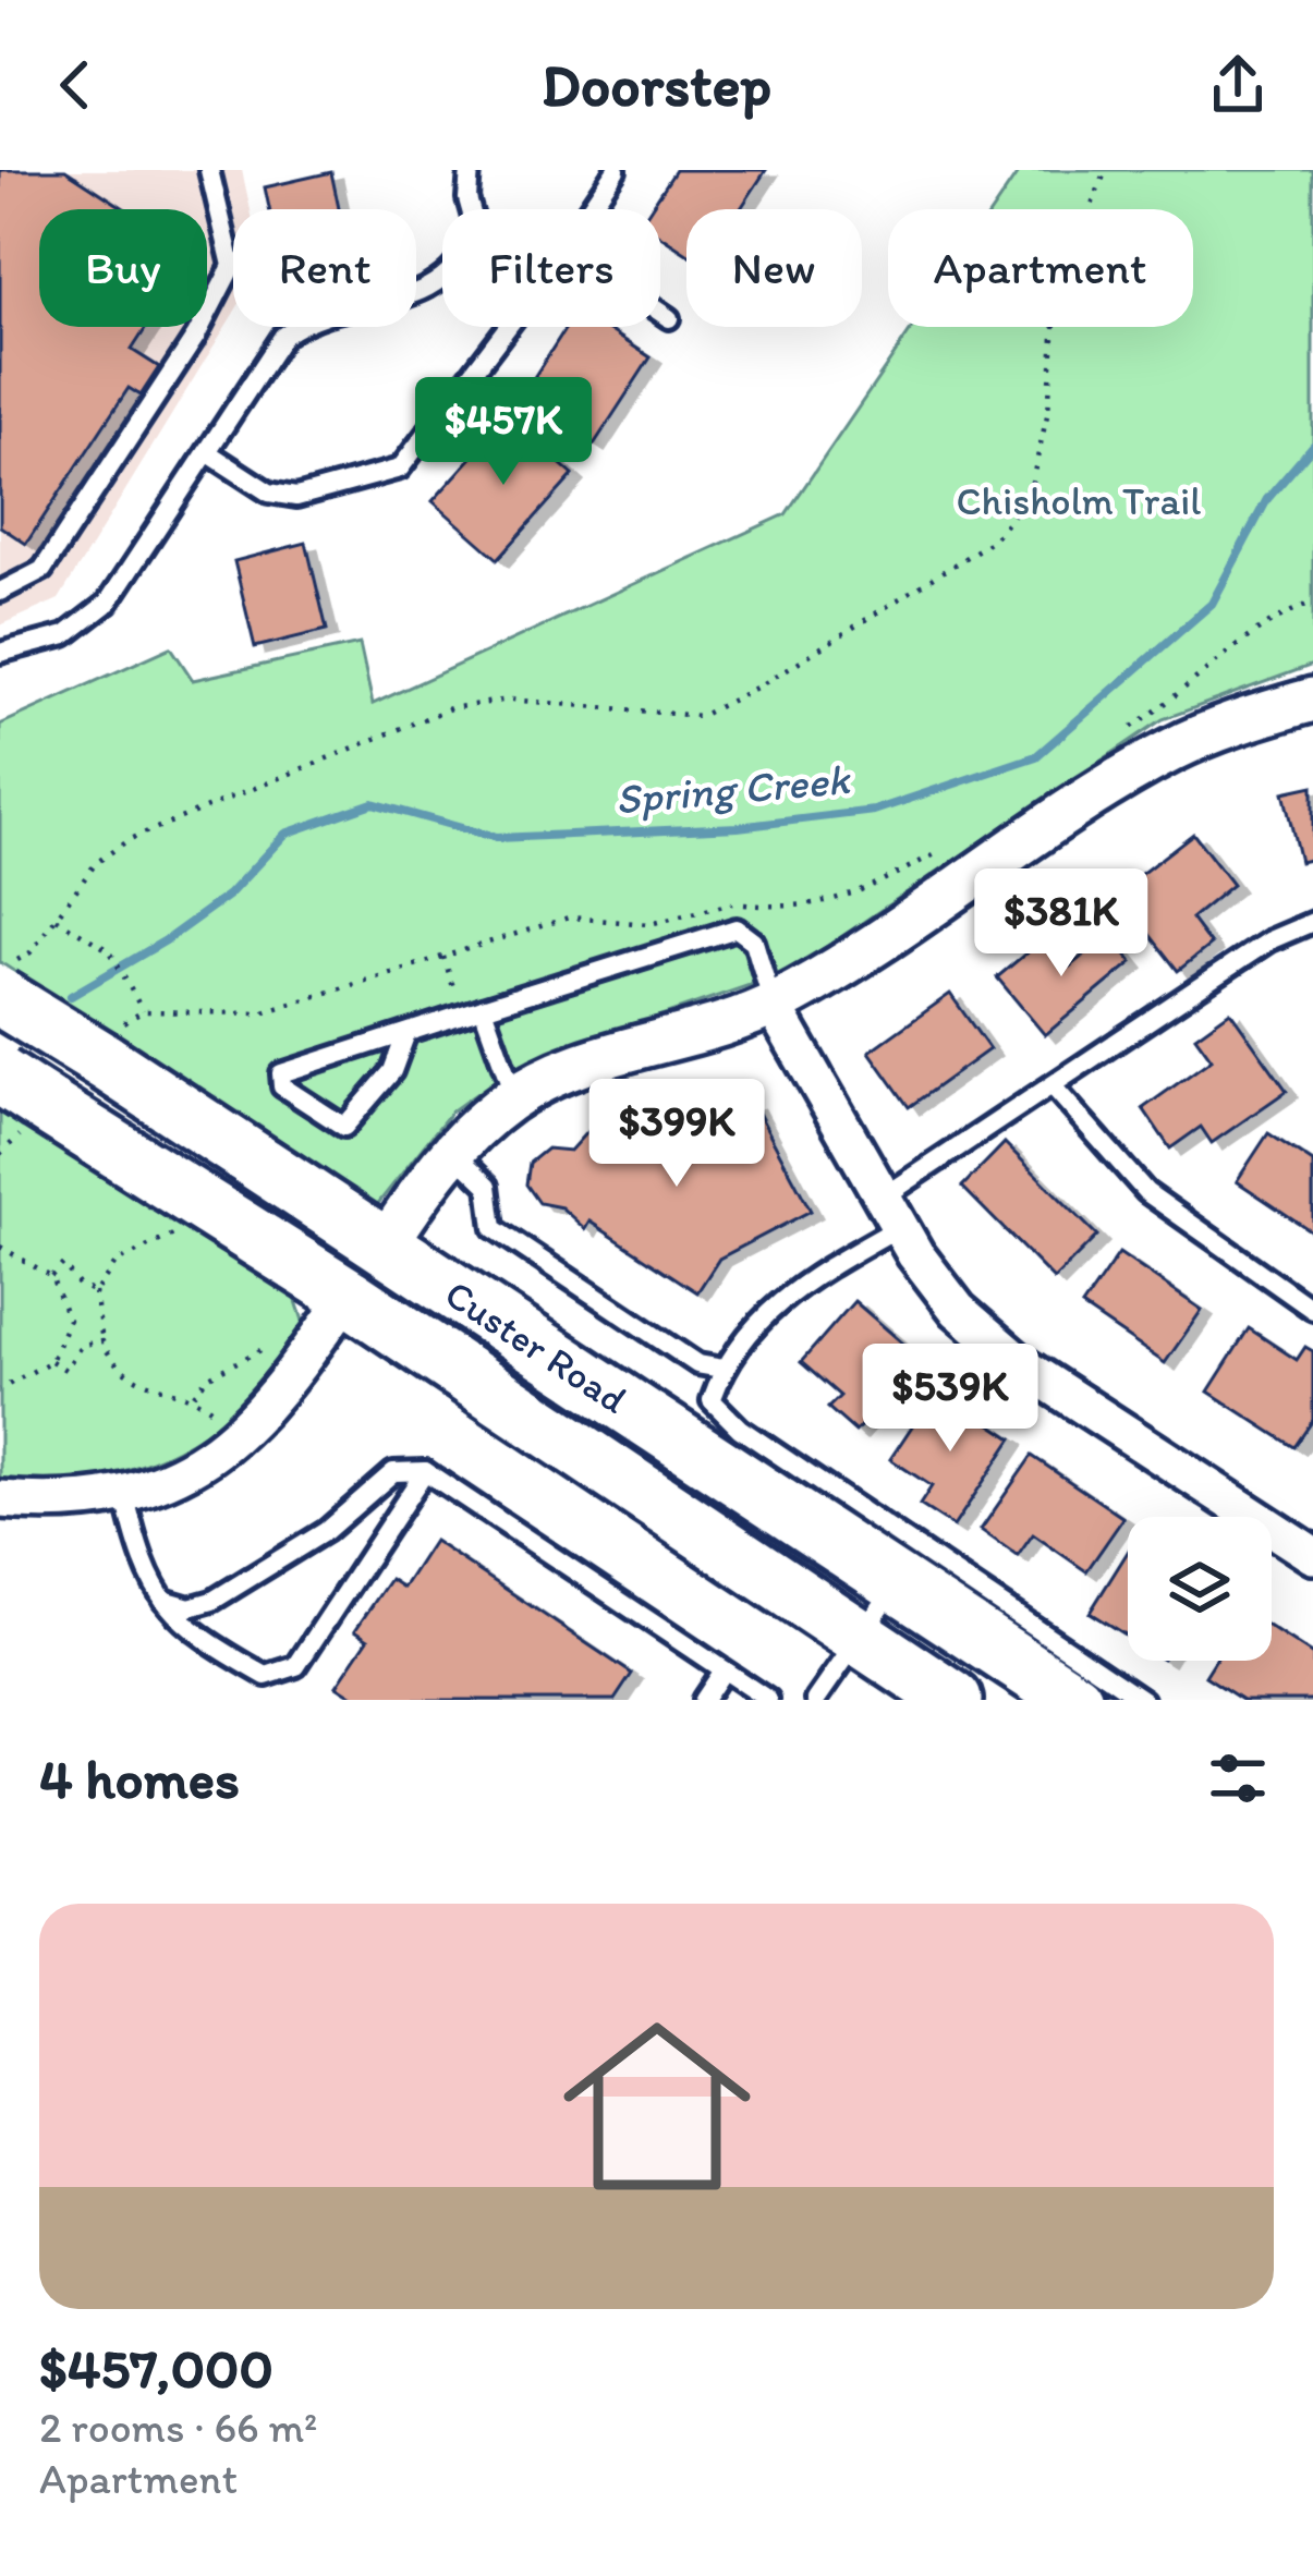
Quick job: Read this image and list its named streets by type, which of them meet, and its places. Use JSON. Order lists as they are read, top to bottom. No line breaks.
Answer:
{"streets":{"main road":["Custer Road"]},"water":["Spring Creek"],"parks":["Chisholm Trail"],"page":{"header":"Doorstep","chip":["Buy","Rent","Filters","New","Apartment"],"price":["$457K","$381K","$399K","$539K"],"heading":"4 homes","list":[{"name":"$457,000","note":"2 rooms · 66 m² · Apartment"}]}}
